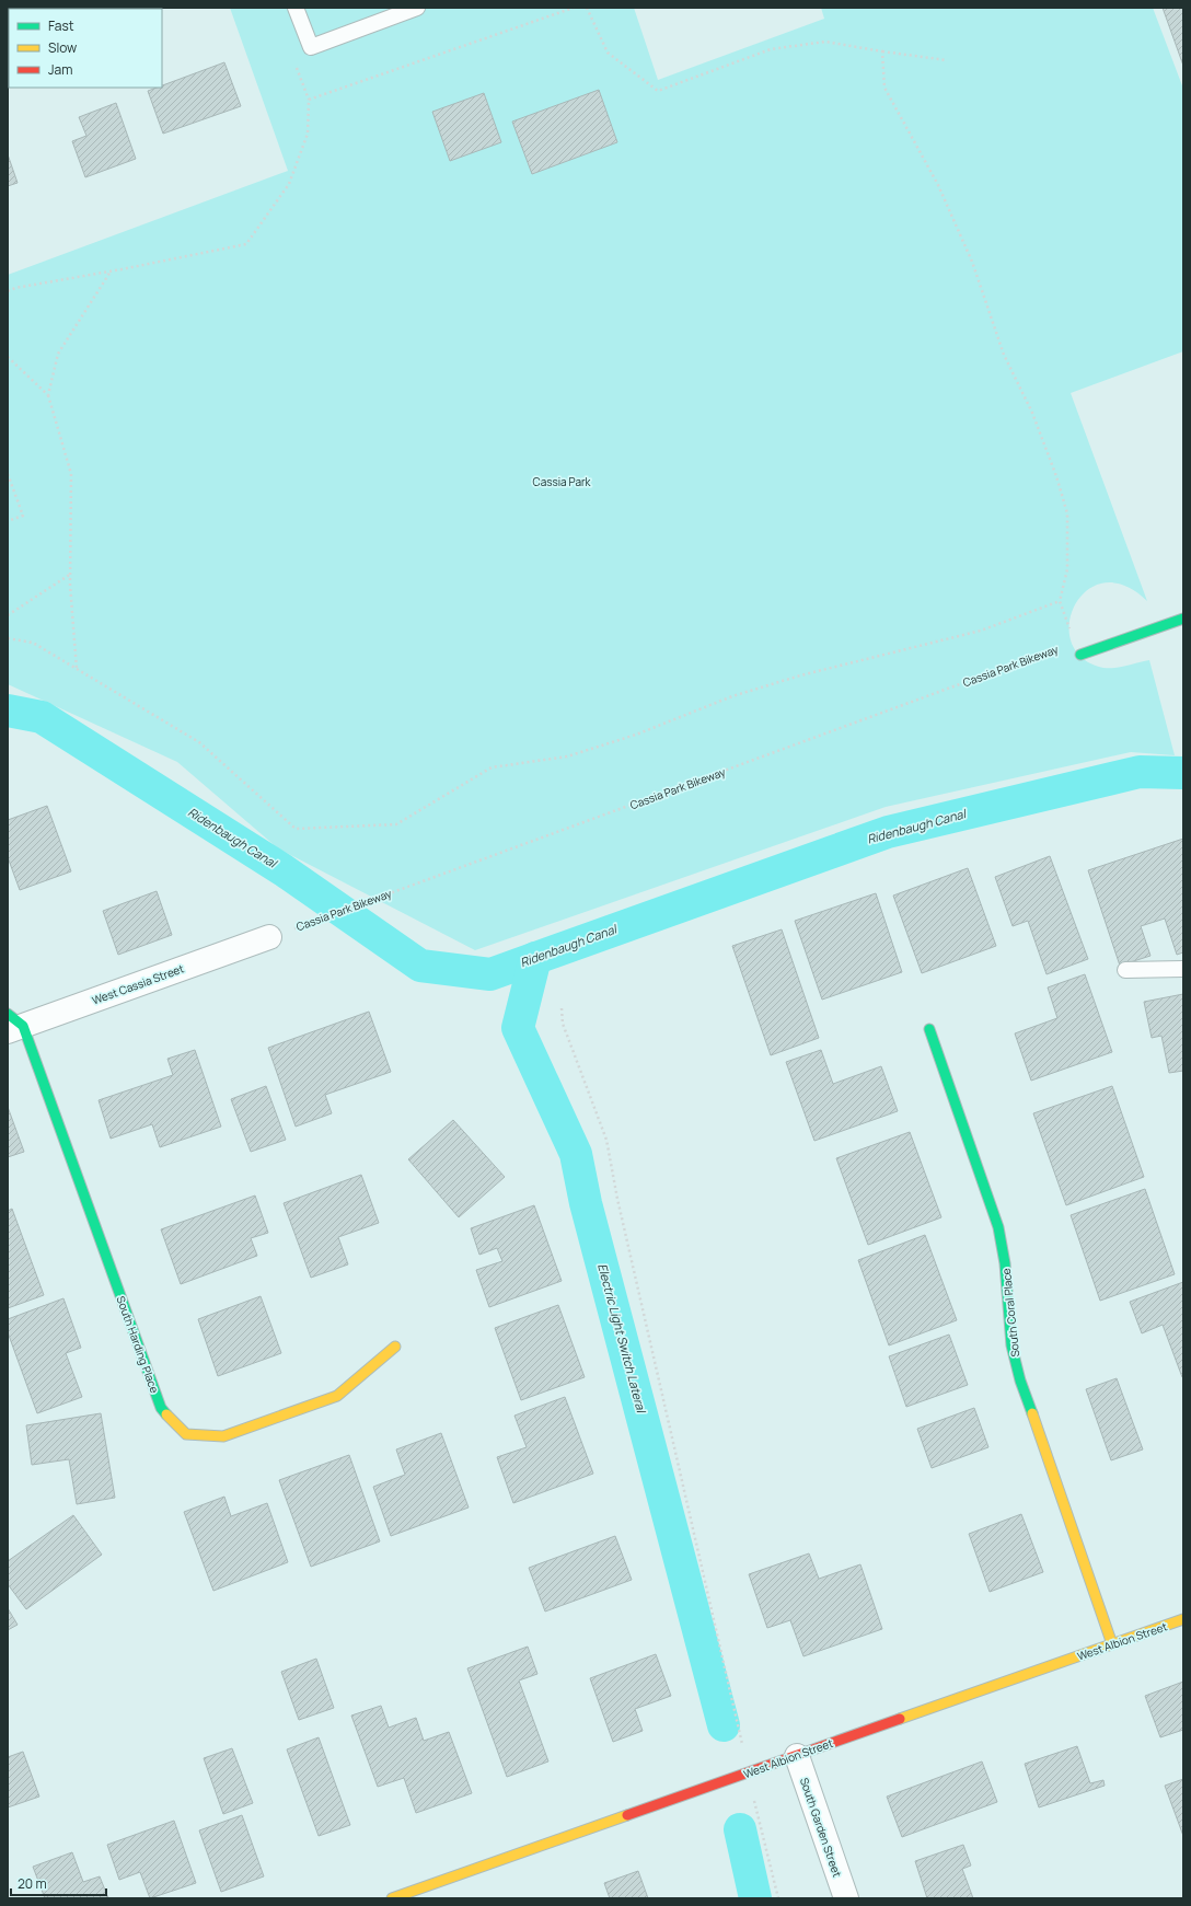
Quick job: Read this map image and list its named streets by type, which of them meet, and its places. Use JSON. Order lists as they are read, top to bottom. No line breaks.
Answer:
{"streets":{"street":["West Cassia Street","South Coral Place","South Harding Place","West Albion Street","South Garden Street"],"path":["Cassia Park Bikeway"]},"crossings":[["Cassia Park Bikeway","West Cassia Street"],["West Cassia Street","South Harding Place"],["South Coral Place","West Albion Street"],["West Albion Street","South Garden Street"]],"water":["Ridenbaugh Canal","Electric Light Switch Lateral"],"parks":["Cassia Park"],"legend":["Fast","Slow","Jam"],"scale_bar":"20 m"}
